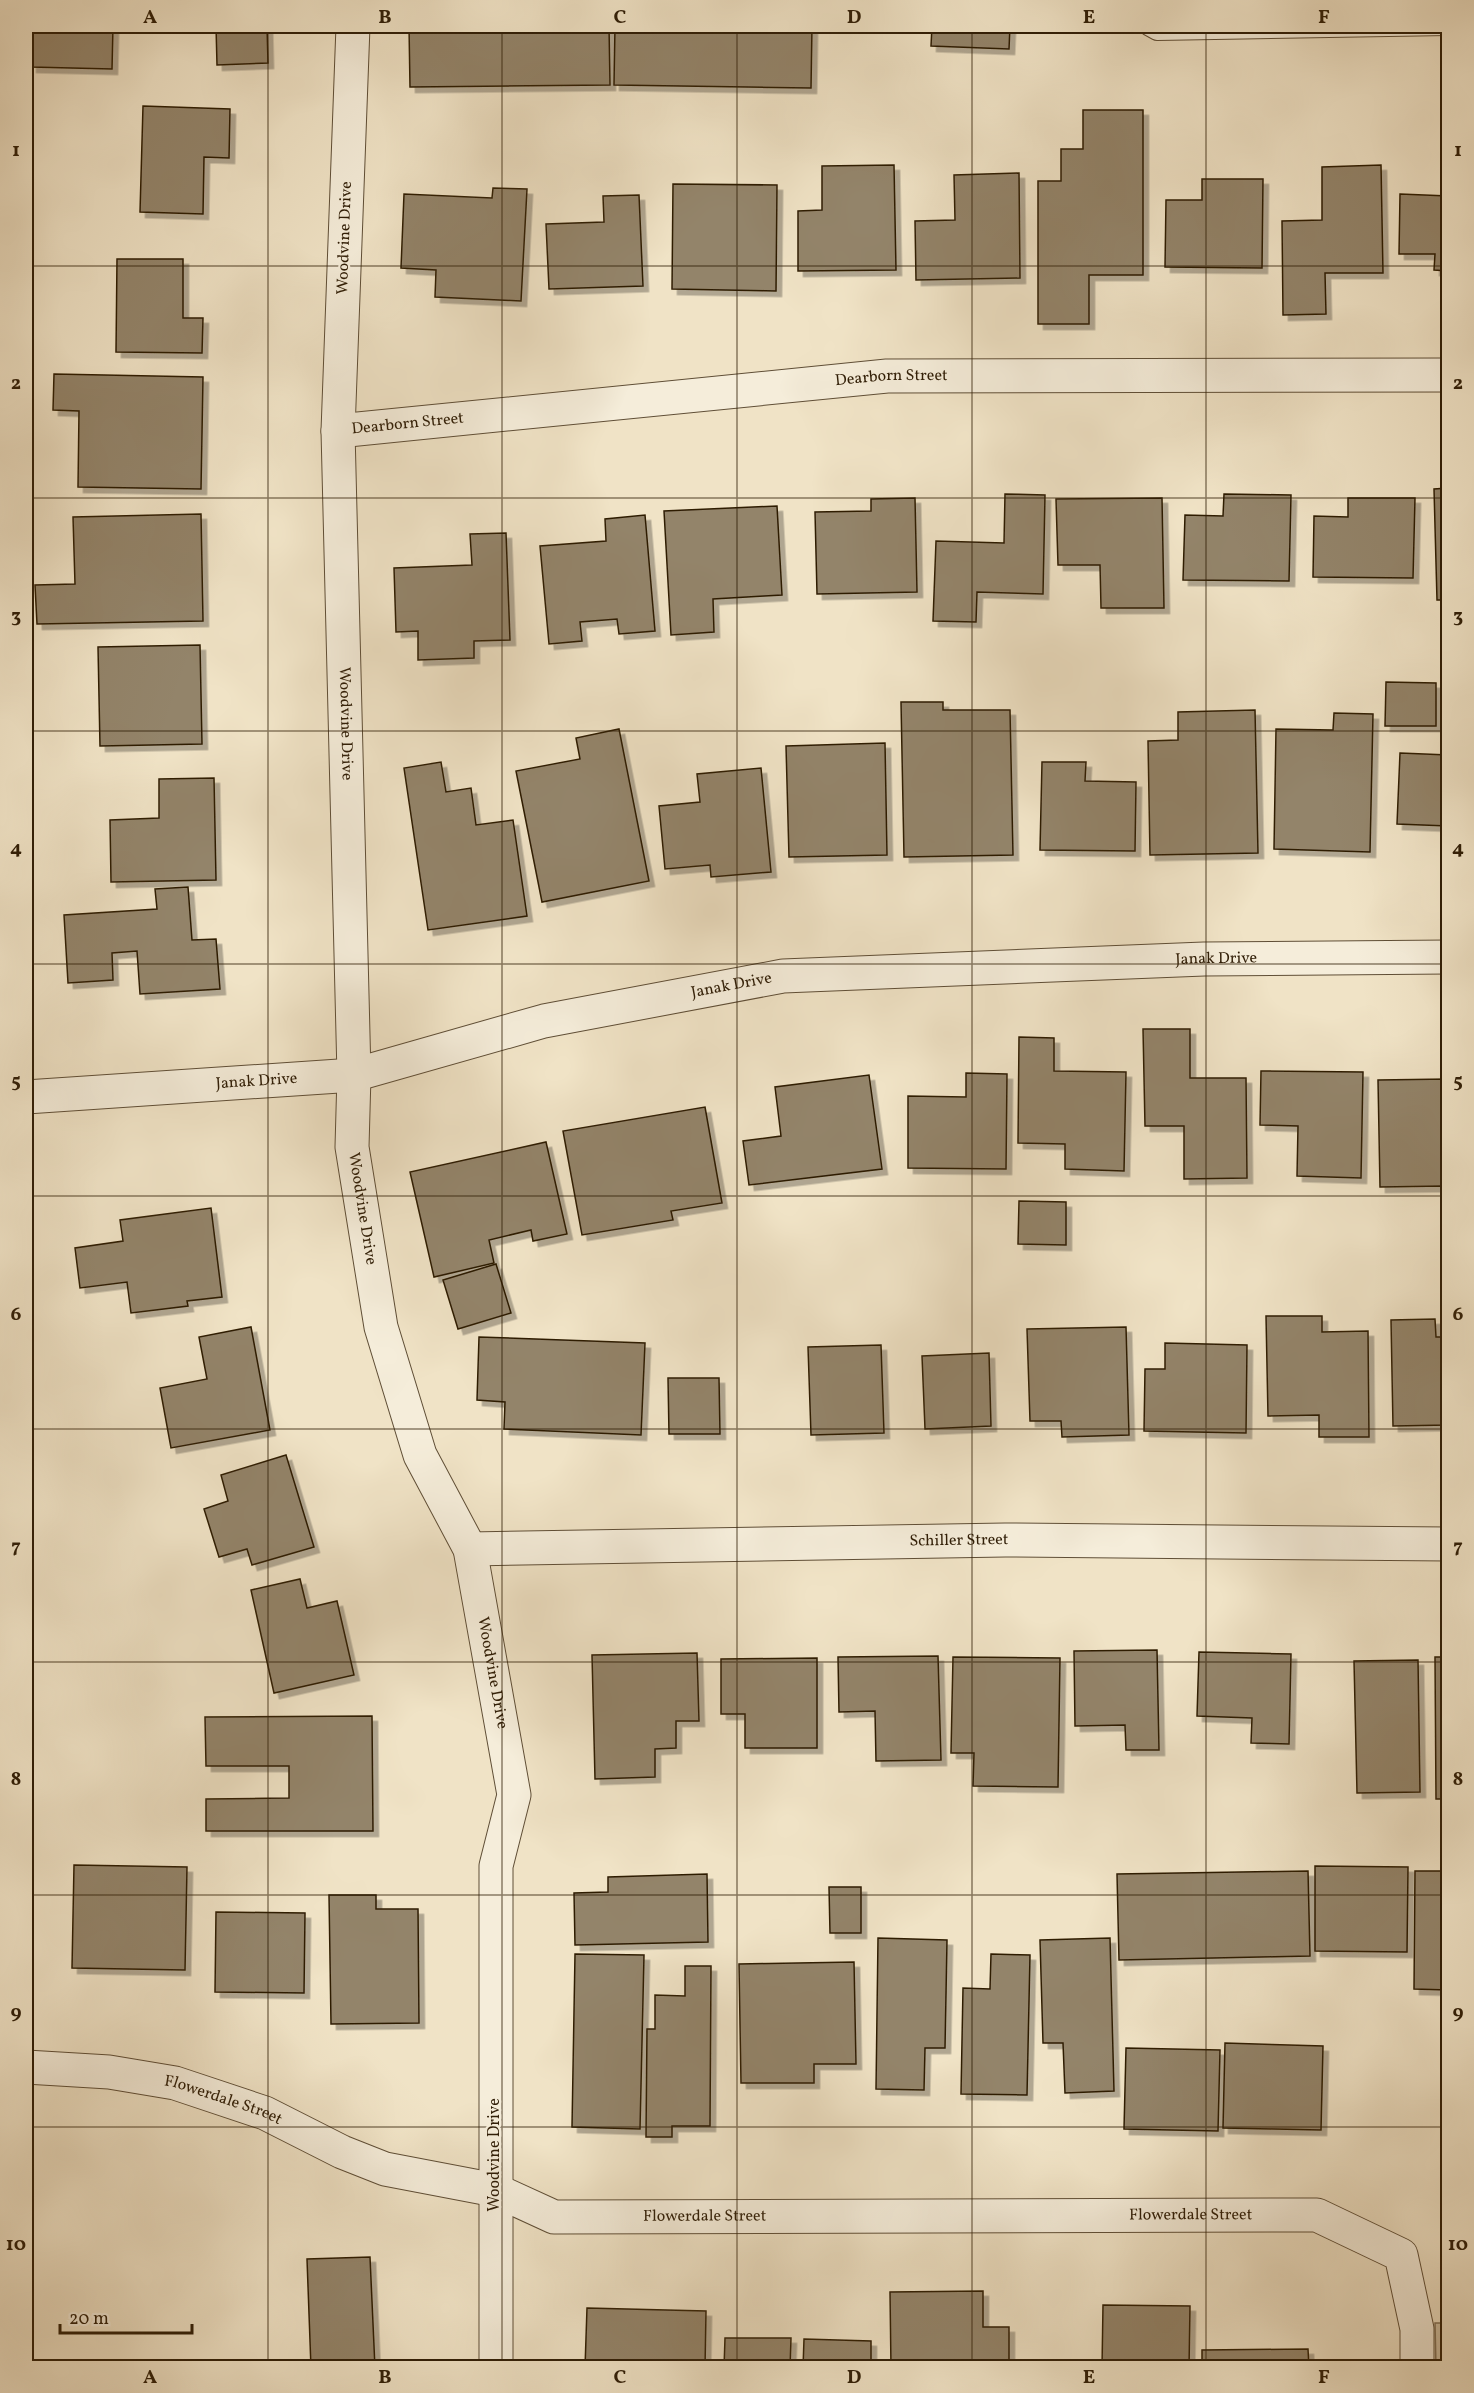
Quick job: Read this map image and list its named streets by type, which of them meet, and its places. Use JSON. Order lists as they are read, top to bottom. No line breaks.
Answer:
{"streets":{"street":["Woodvine Drive","Dearborn Street","Janak Drive","Schiller Street","Flowerdale Street"]},"crossings":[["Woodvine Drive","Dearborn Street"],["Woodvine Drive","Janak Drive"],["Woodvine Drive","Schiller Street"],["Woodvine Drive","Flowerdale Street"]],"scale_bar":"20 m","grid":{"columns":["A","B","C","D","E","F"],"rows":["1","2","3","4","5","6","7","8","9","10"]}}
